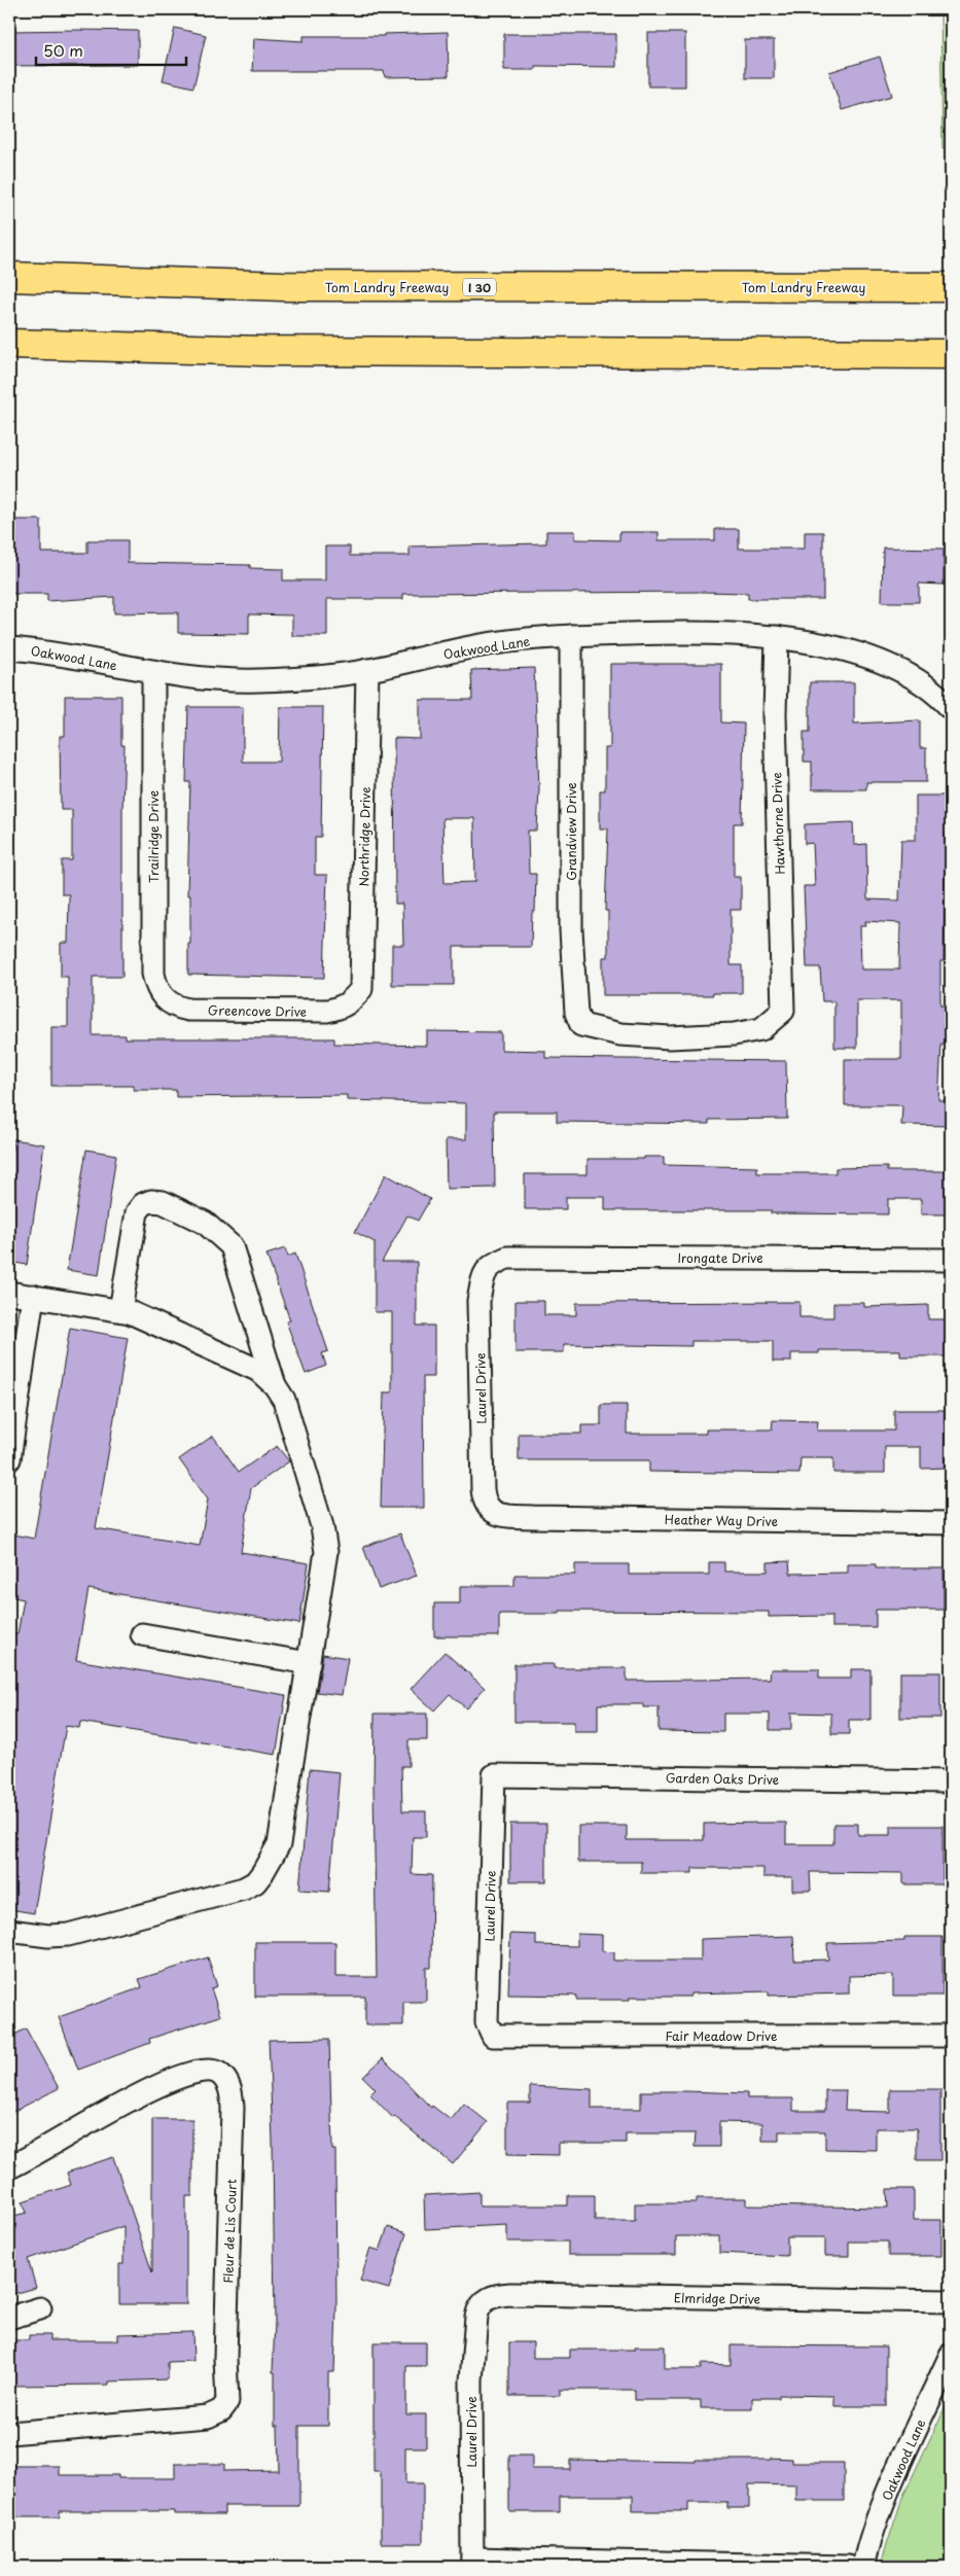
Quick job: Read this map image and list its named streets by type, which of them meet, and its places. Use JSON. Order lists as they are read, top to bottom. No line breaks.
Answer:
{"streets":{"highway":["Tom Landry Freeway","I 30"],"street":["Oakwood Lane","Hawthorne Drive","Grandview Drive","Trailridge Drive","Northridge Drive","Greencove Drive","Irongate Drive","Laurel Drive","Heather Way Drive","Garden Oaks Drive","Fair Meadow Drive","Fleur de Lis Court","Elmridge Drive"]},"crossings":[["Oakwood Lane","Hawthorne Drive"],["Oakwood Lane","Grandview Drive"],["Oakwood Lane","Trailridge Drive"],["Oakwood Lane","Northridge Drive"],["Hawthorne Drive","Grandview Drive"],["Trailridge Drive","Greencove Drive"],["Northridge Drive","Greencove Drive"],["Irongate Drive","Laurel Drive"],["Laurel Drive","Heather Way Drive"],["Laurel Drive","Garden Oaks Drive"],["Laurel Drive","Fair Meadow Drive"],["Laurel Drive","Elmridge Drive"]],"scale_bar":"50 m"}
